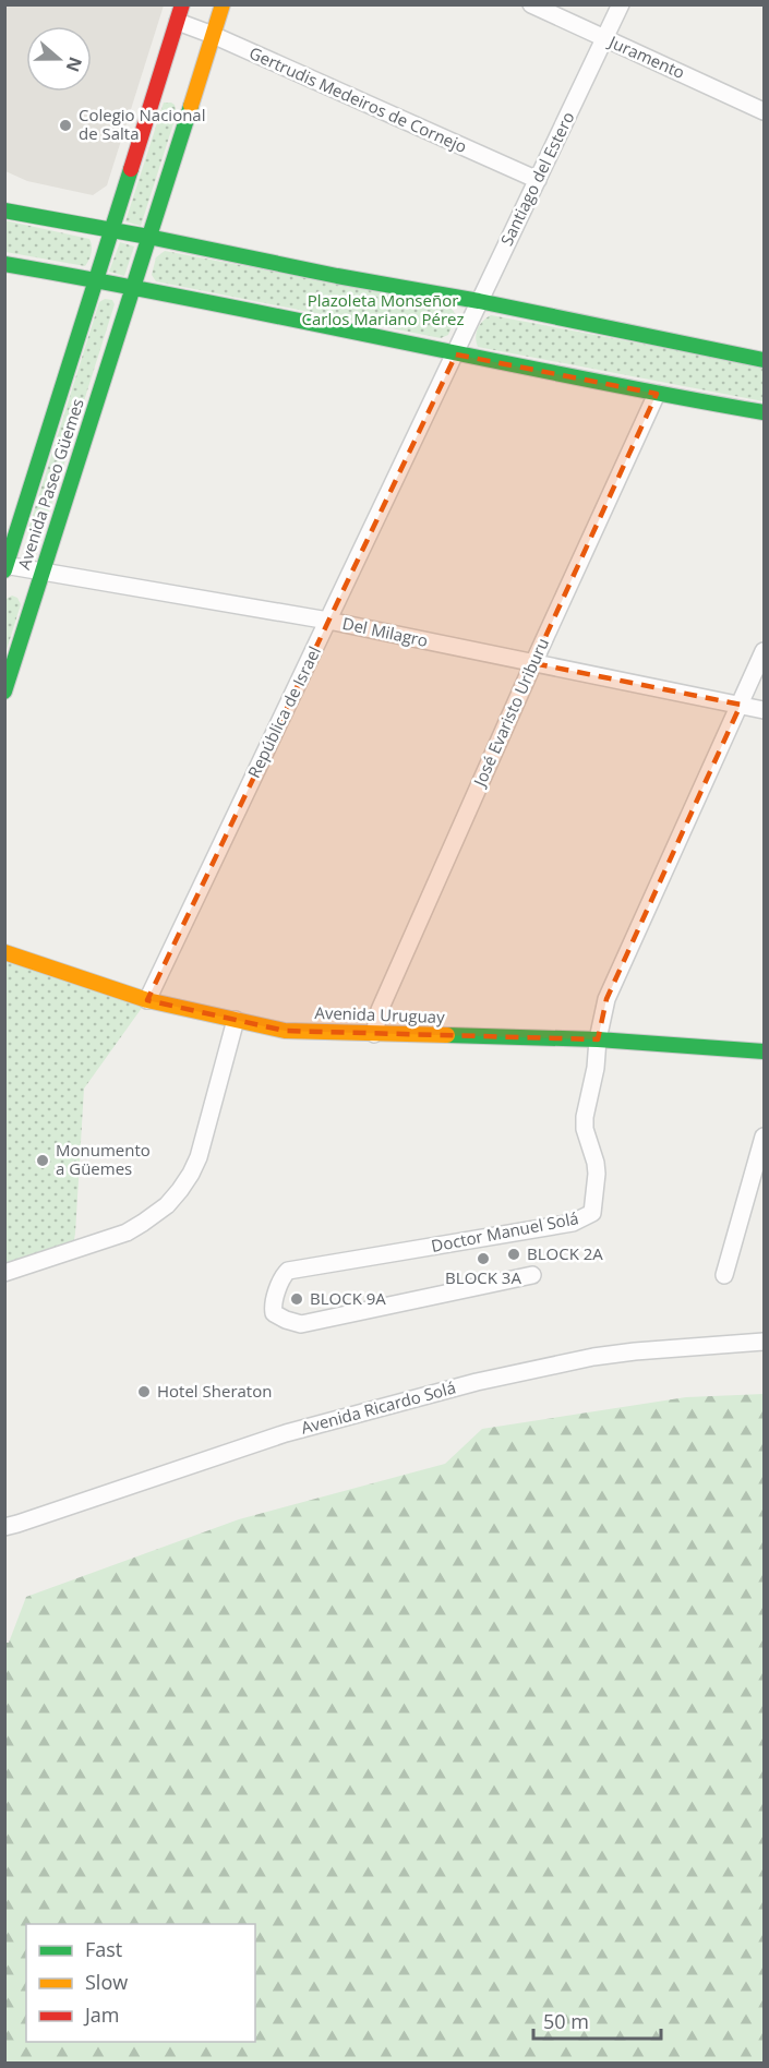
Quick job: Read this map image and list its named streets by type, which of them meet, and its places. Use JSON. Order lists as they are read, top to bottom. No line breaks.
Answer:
{"streets":{"main road":["Avenida Paseo Güemes","Avenida Uruguay"],"street":["Juramento","Gertrudis Medeiros de Cornejo","Santiago del Estero","Del Milagro","República de Israel","José Evaristo Uriburu","Doctor Manuel Solá","Avenida Ricardo Solá"]},"crossings":[["Juramento","Santiago del Estero"],["Gertrudis Medeiros de Cornejo","Santiago del Estero"],["Gertrudis Medeiros de Cornejo","Avenida Paseo Güemes"],["Santiago del Estero","República de Israel"],["Avenida Paseo Güemes","Del Milagro"],["Del Milagro","República de Israel"],["Del Milagro","José Evaristo Uriburu"],["Del Milagro","Doctor Manuel Solá"],["República de Israel","Avenida Uruguay"],["José Evaristo Uriburu","Avenida Uruguay"],["Avenida Uruguay","Doctor Manuel Solá"]],"parks":["Plazoleta Monseñor Carlos Mariano Pérez"],"places":["Colegio Nacional de Salta","Monumento a Güemes","BLOCK 2A","BLOCK 3A","BLOCK 9A","Hotel Sheraton"],"legend":["Fast","Slow","Jam"],"scale_bar":"50 m","north":"right"}
